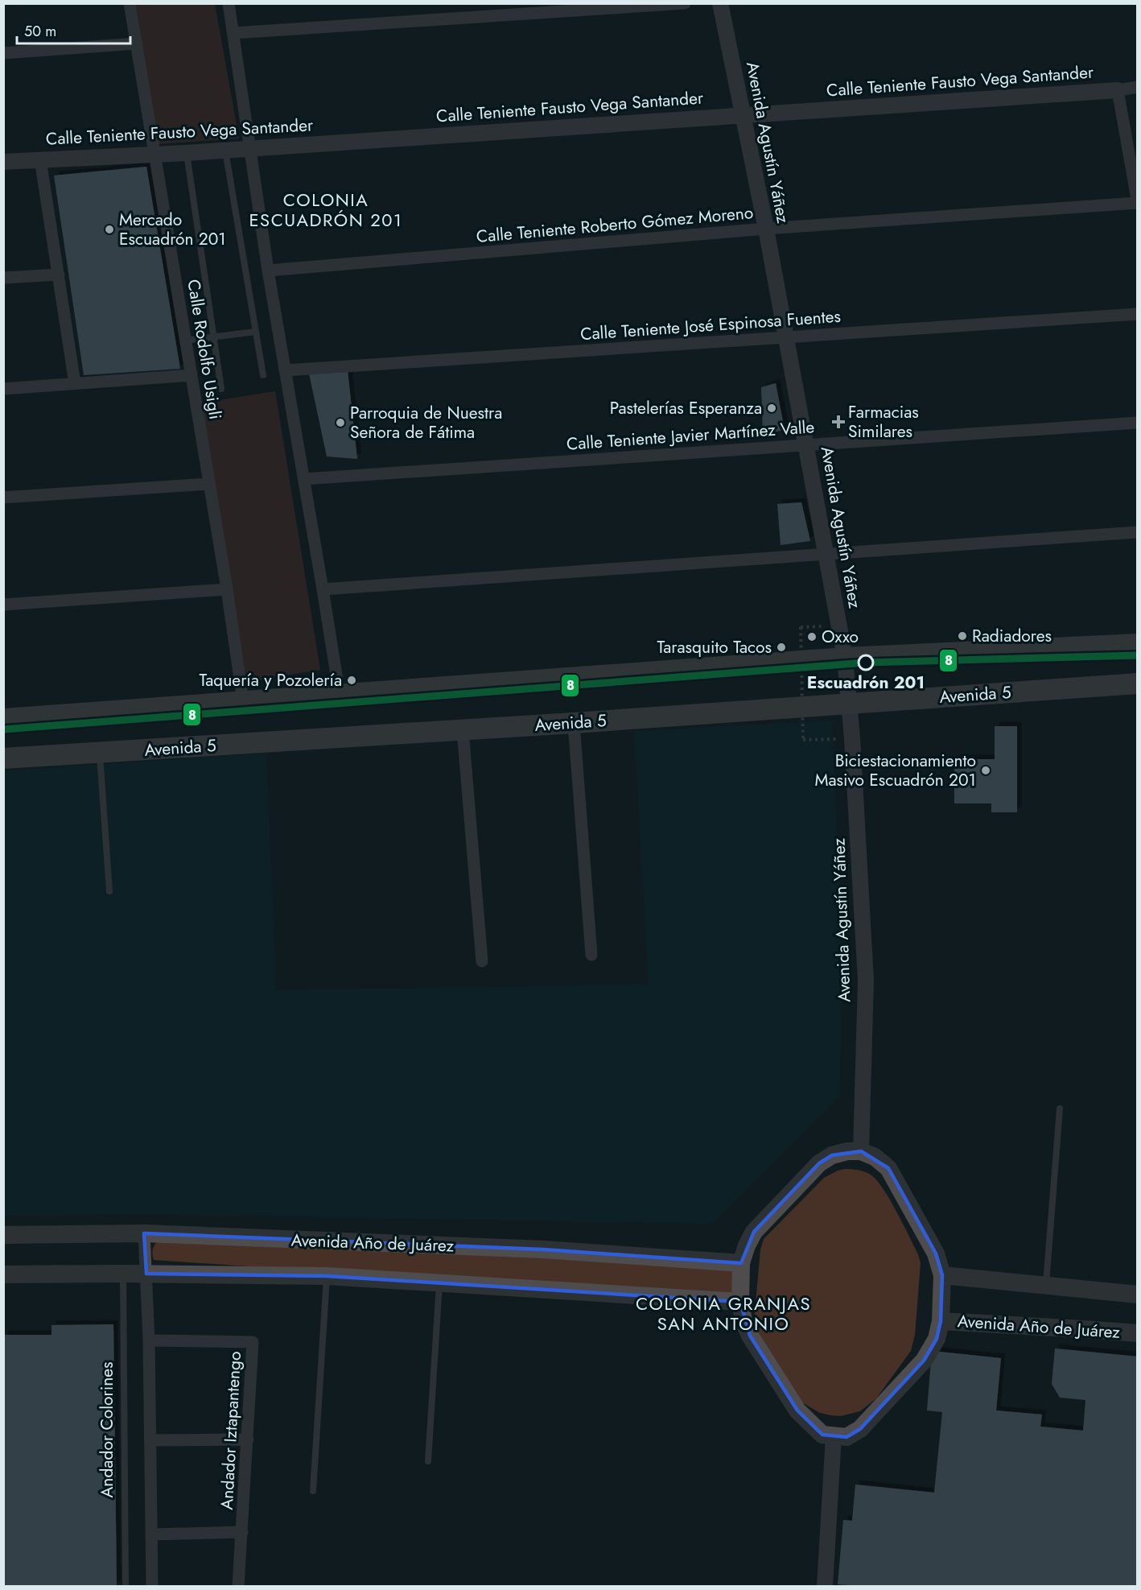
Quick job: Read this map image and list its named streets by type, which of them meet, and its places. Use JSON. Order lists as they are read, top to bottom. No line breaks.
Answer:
{"streets":{"main road":["Avenida 5","Avenida Año de Juárez"],"street":["Calle Teniente Fausto Vega Santander","Avenida Agustín Yáñez","Calle Teniente Roberto Gómez Moreno","Calle Teniente José Espinosa Fuentes","Calle Rodolfo Usigli","Calle Teniente Javier Martínez Valle","Andador Iztapantengo"],"lane":["Andador Colorines"]},"crossings":[["Calle Teniente Fausto Vega Santander","Avenida Agustín Yáñez"],["Calle Teniente Fausto Vega Santander","Calle Rodolfo Usigli"],["Avenida Agustín Yáñez","Calle Teniente Roberto Gómez Moreno"],["Avenida Agustín Yáñez","Calle Teniente José Espinosa Fuentes"],["Avenida Agustín Yáñez","Calle Teniente Javier Martínez Valle"],["Avenida Agustín Yáñez","Avenida 5"],["Avenida Año de Juárez","Andador Colorines"]],"districts":["COLONIA ESCUADRÓN 201","COLONIA GRANJAS SAN ANTONIO"],"places":{"other":["Mercado Escuadrón 201","Pastelerías Esperanza","Parroquia de Nuestra Señora de Fátima","Radiadores","Oxxo","Tarasquito Tacos","Escuadrón 201","Taquería y Pozolería","Biciestacionamiento Masivo Escuadrón 201"],"health":["Farmacias Similares"]},"lines":["transit line 8"],"scale_bar":"50 m"}
